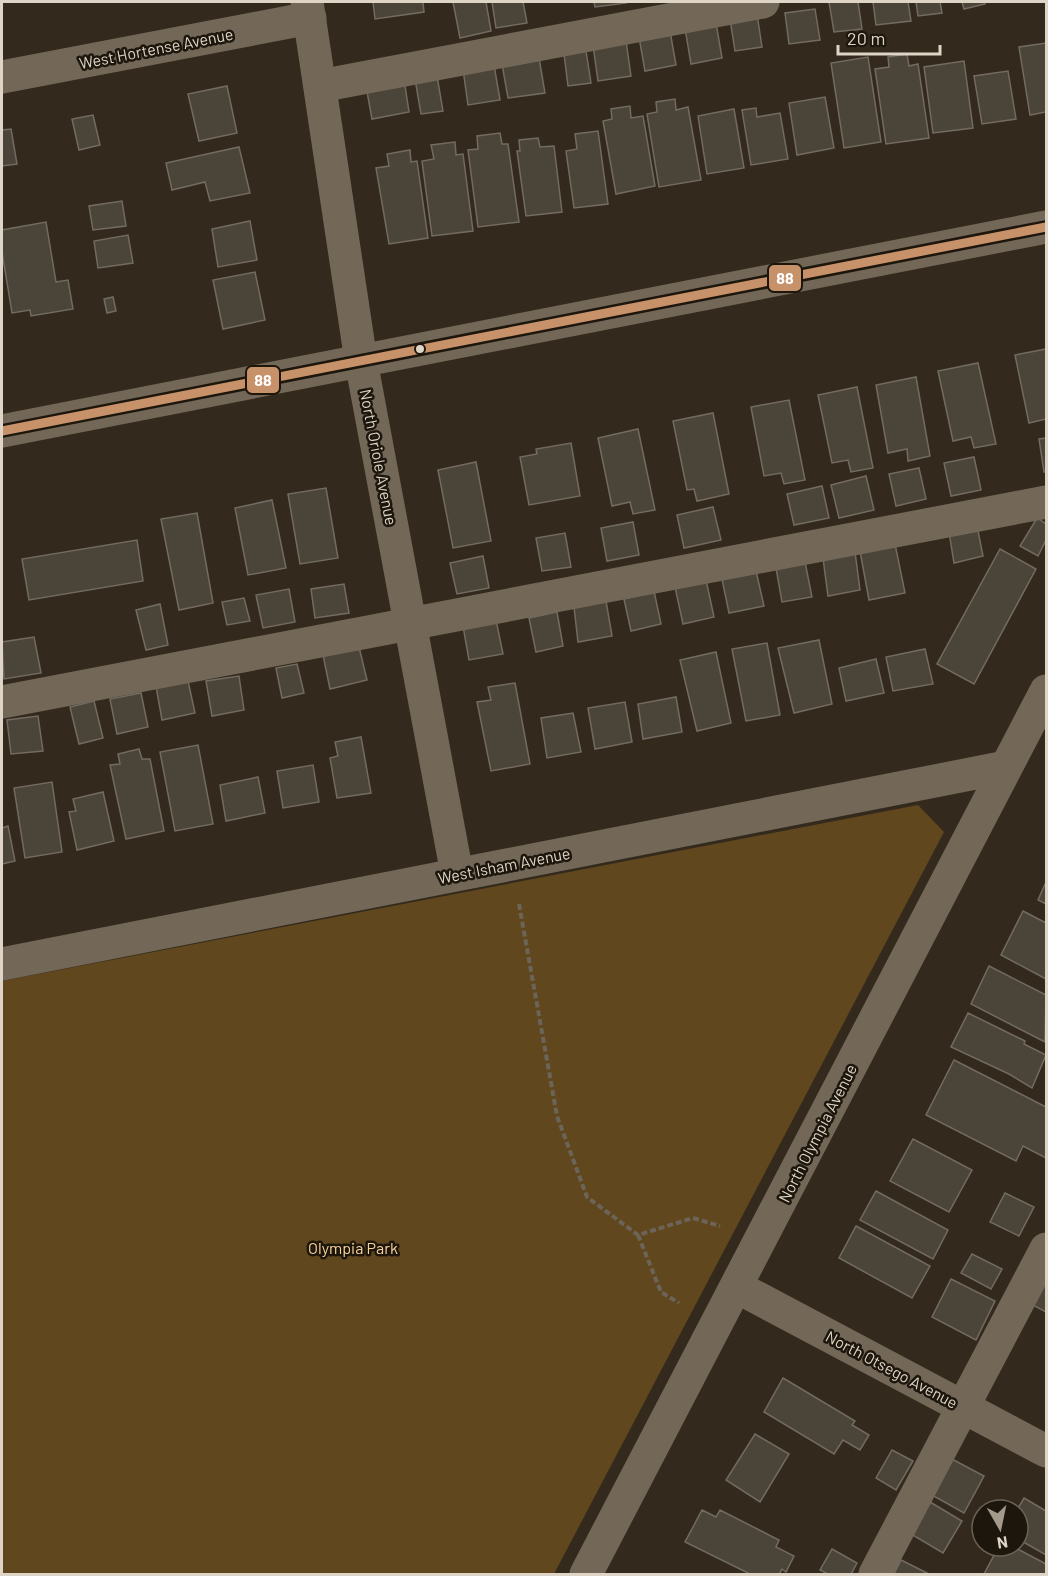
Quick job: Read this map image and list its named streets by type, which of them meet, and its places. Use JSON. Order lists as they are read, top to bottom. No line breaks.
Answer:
{"streets":{"street":["West Hortense Avenue","North Oriole Avenue","West Isham Avenue","North Olympia Avenue","North Otsego Avenue"]},"crossings":[["West Hortense Avenue","North Oriole Avenue"],["North Oriole Avenue","West Isham Avenue"],["West Isham Avenue","North Olympia Avenue"],["North Olympia Avenue","North Otsego Avenue"]],"parks":["Olympia Park"],"lines":["transit line 88"],"scale_bar":"20 m","north":"bottom"}
